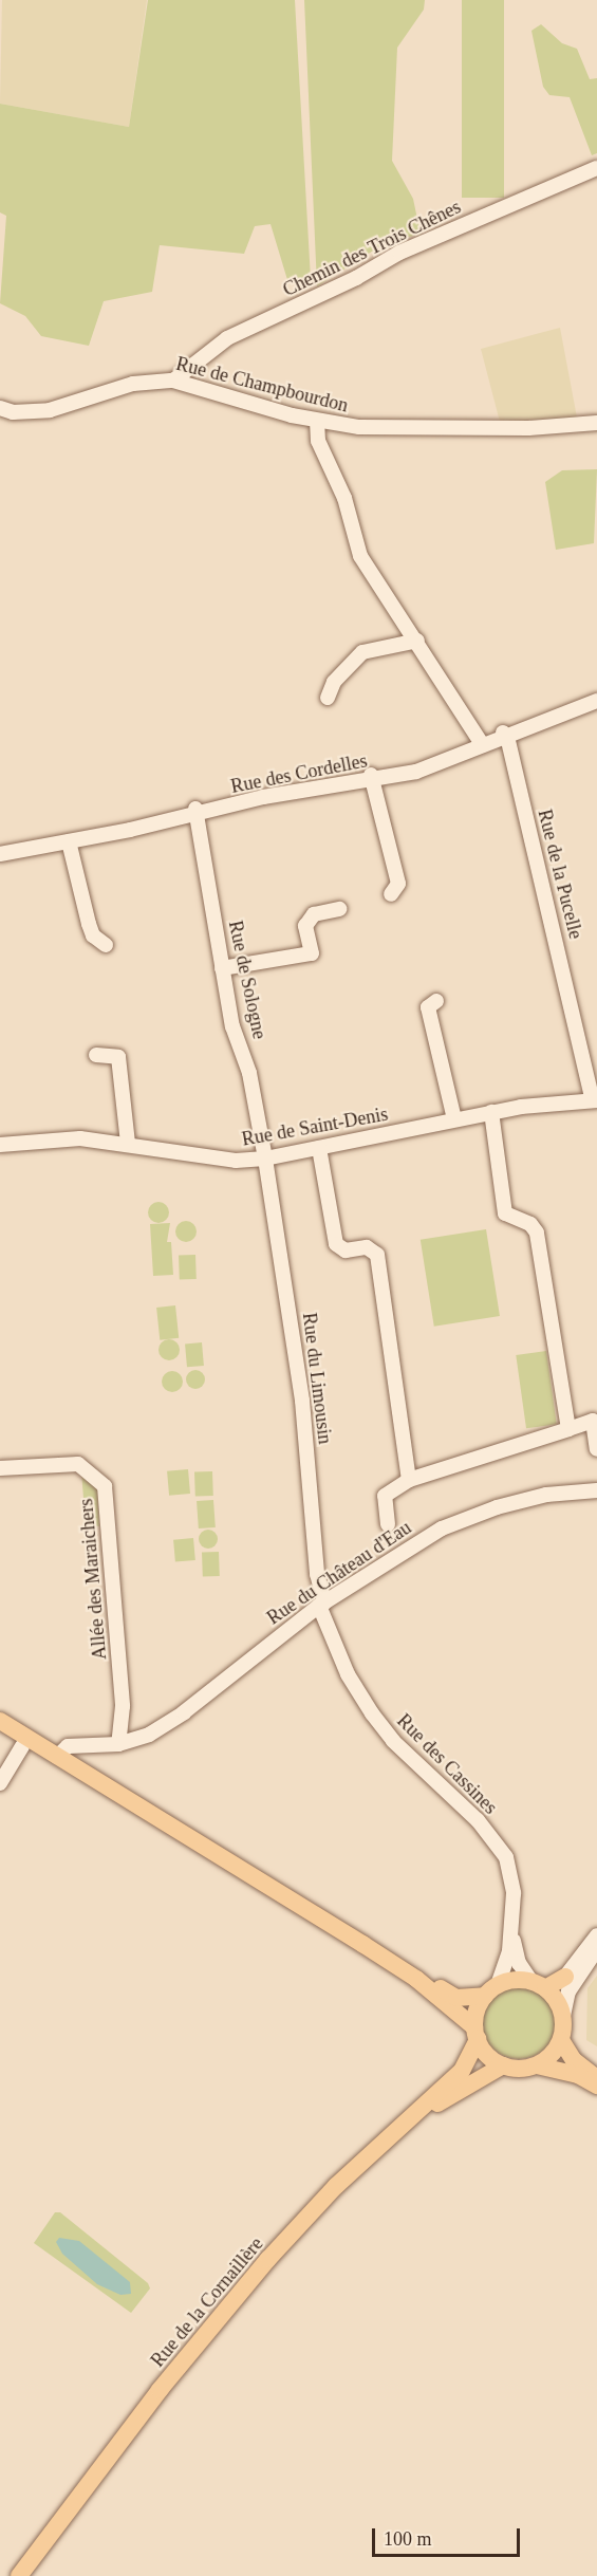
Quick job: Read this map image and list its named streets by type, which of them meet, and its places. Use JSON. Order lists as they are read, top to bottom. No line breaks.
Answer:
{"streets":{"main road":["Rue de la Cornaillère"],"street":["Chemin des Trois Chênes","Rue de Champbourdon","Rue des Cordelles","Rue de la Pucelle","Rue de Sologne","Rue de Saint-Denis","Rue du Limousin","Rue du Château d'Eau","Allée des Maraichers","Rue des Cassines"]},"crossings":[["Chemin des Trois Chênes","Rue de Champbourdon"],["Rue des Cordelles","Rue de la Pucelle"],["Rue des Cordelles","Rue de Sologne"],["Rue de la Pucelle","Rue de Saint-Denis"],["Rue de Sologne","Rue de Saint-Denis"],["Rue de Sologne","Rue du Limousin"],["Rue de Saint-Denis","Rue du Limousin"],["Rue du Limousin","Rue du Château d'Eau"],["Rue du Limousin","Rue des Cassines"],["Rue du Château d'Eau","Allée des Maraichers"],["Rue du Château d'Eau","Rue des Cassines"],["Rue des Cassines","Rue de la Cornaillère"]],"scale_bar":"100 m"}
